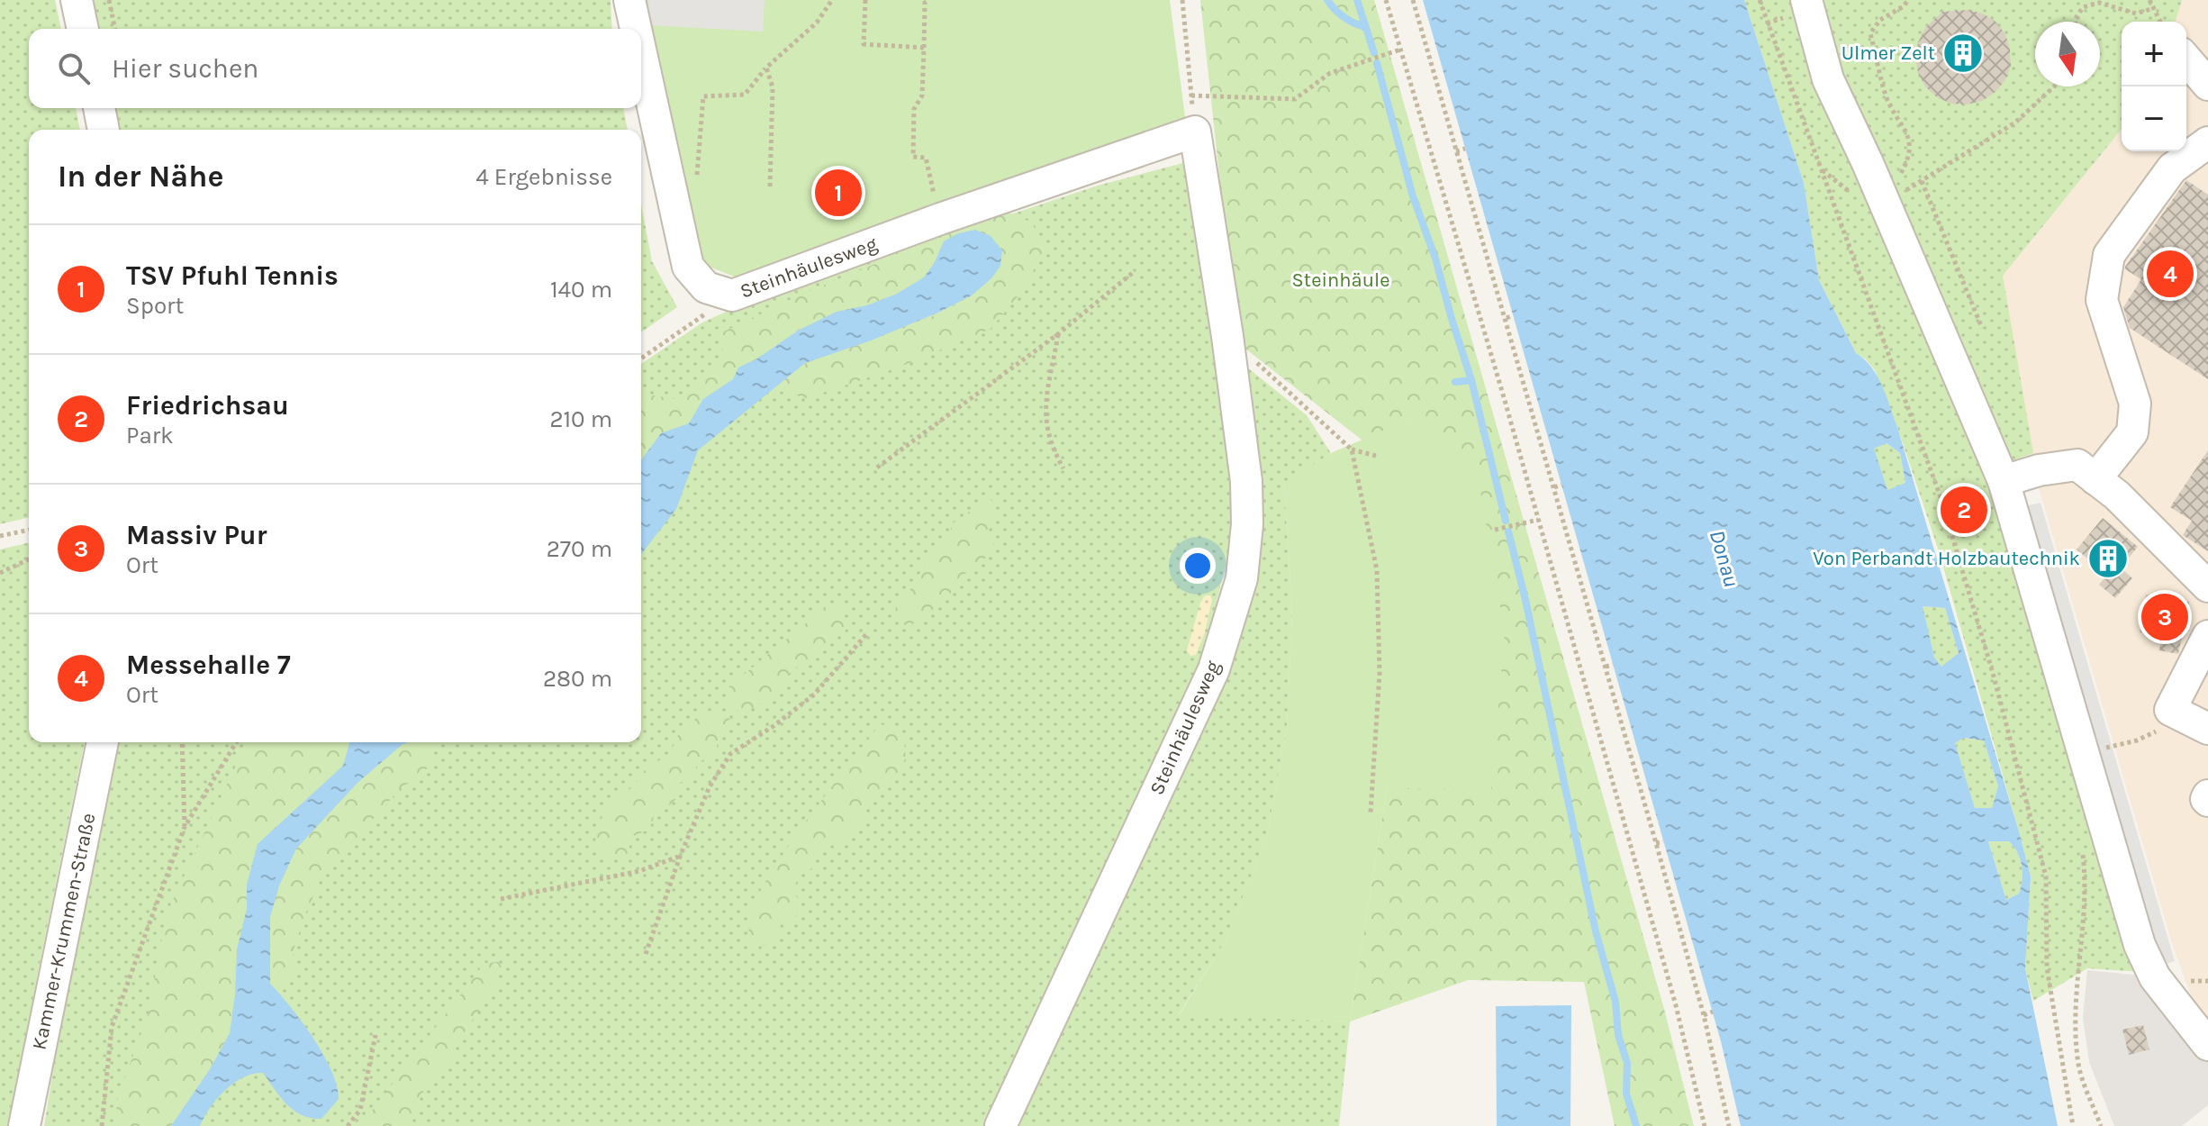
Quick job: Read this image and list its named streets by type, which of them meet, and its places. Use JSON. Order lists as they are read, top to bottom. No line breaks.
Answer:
{"streets":{"street":["Steinhäulesweg","Kammer-Krummen-Straße"]},"water":["Donau"],"parks":["Steinhäule"],"places":{"building":["Ulmer Zelt","Von Perbandt Holzbautechnik"]},"north":"bottom","page":{"map_buttons":["+","−"],"search":"Hier suchen","heading":["In der Nähe","4 Ergebnisse"],"pins":["1","4","2","3"],"list":[{"mark":"1","name":"TSV Pfuhl Tennis","note":"Sport","value":"140 m"},{"mark":"2","name":"Friedrichsau","note":"Park","value":"210 m"},{"mark":"3","name":"Massiv Pur","note":"Ort","value":"270 m"},{"mark":"4","name":"Messehalle 7","note":"Ort","value":"280 m"}]}}
